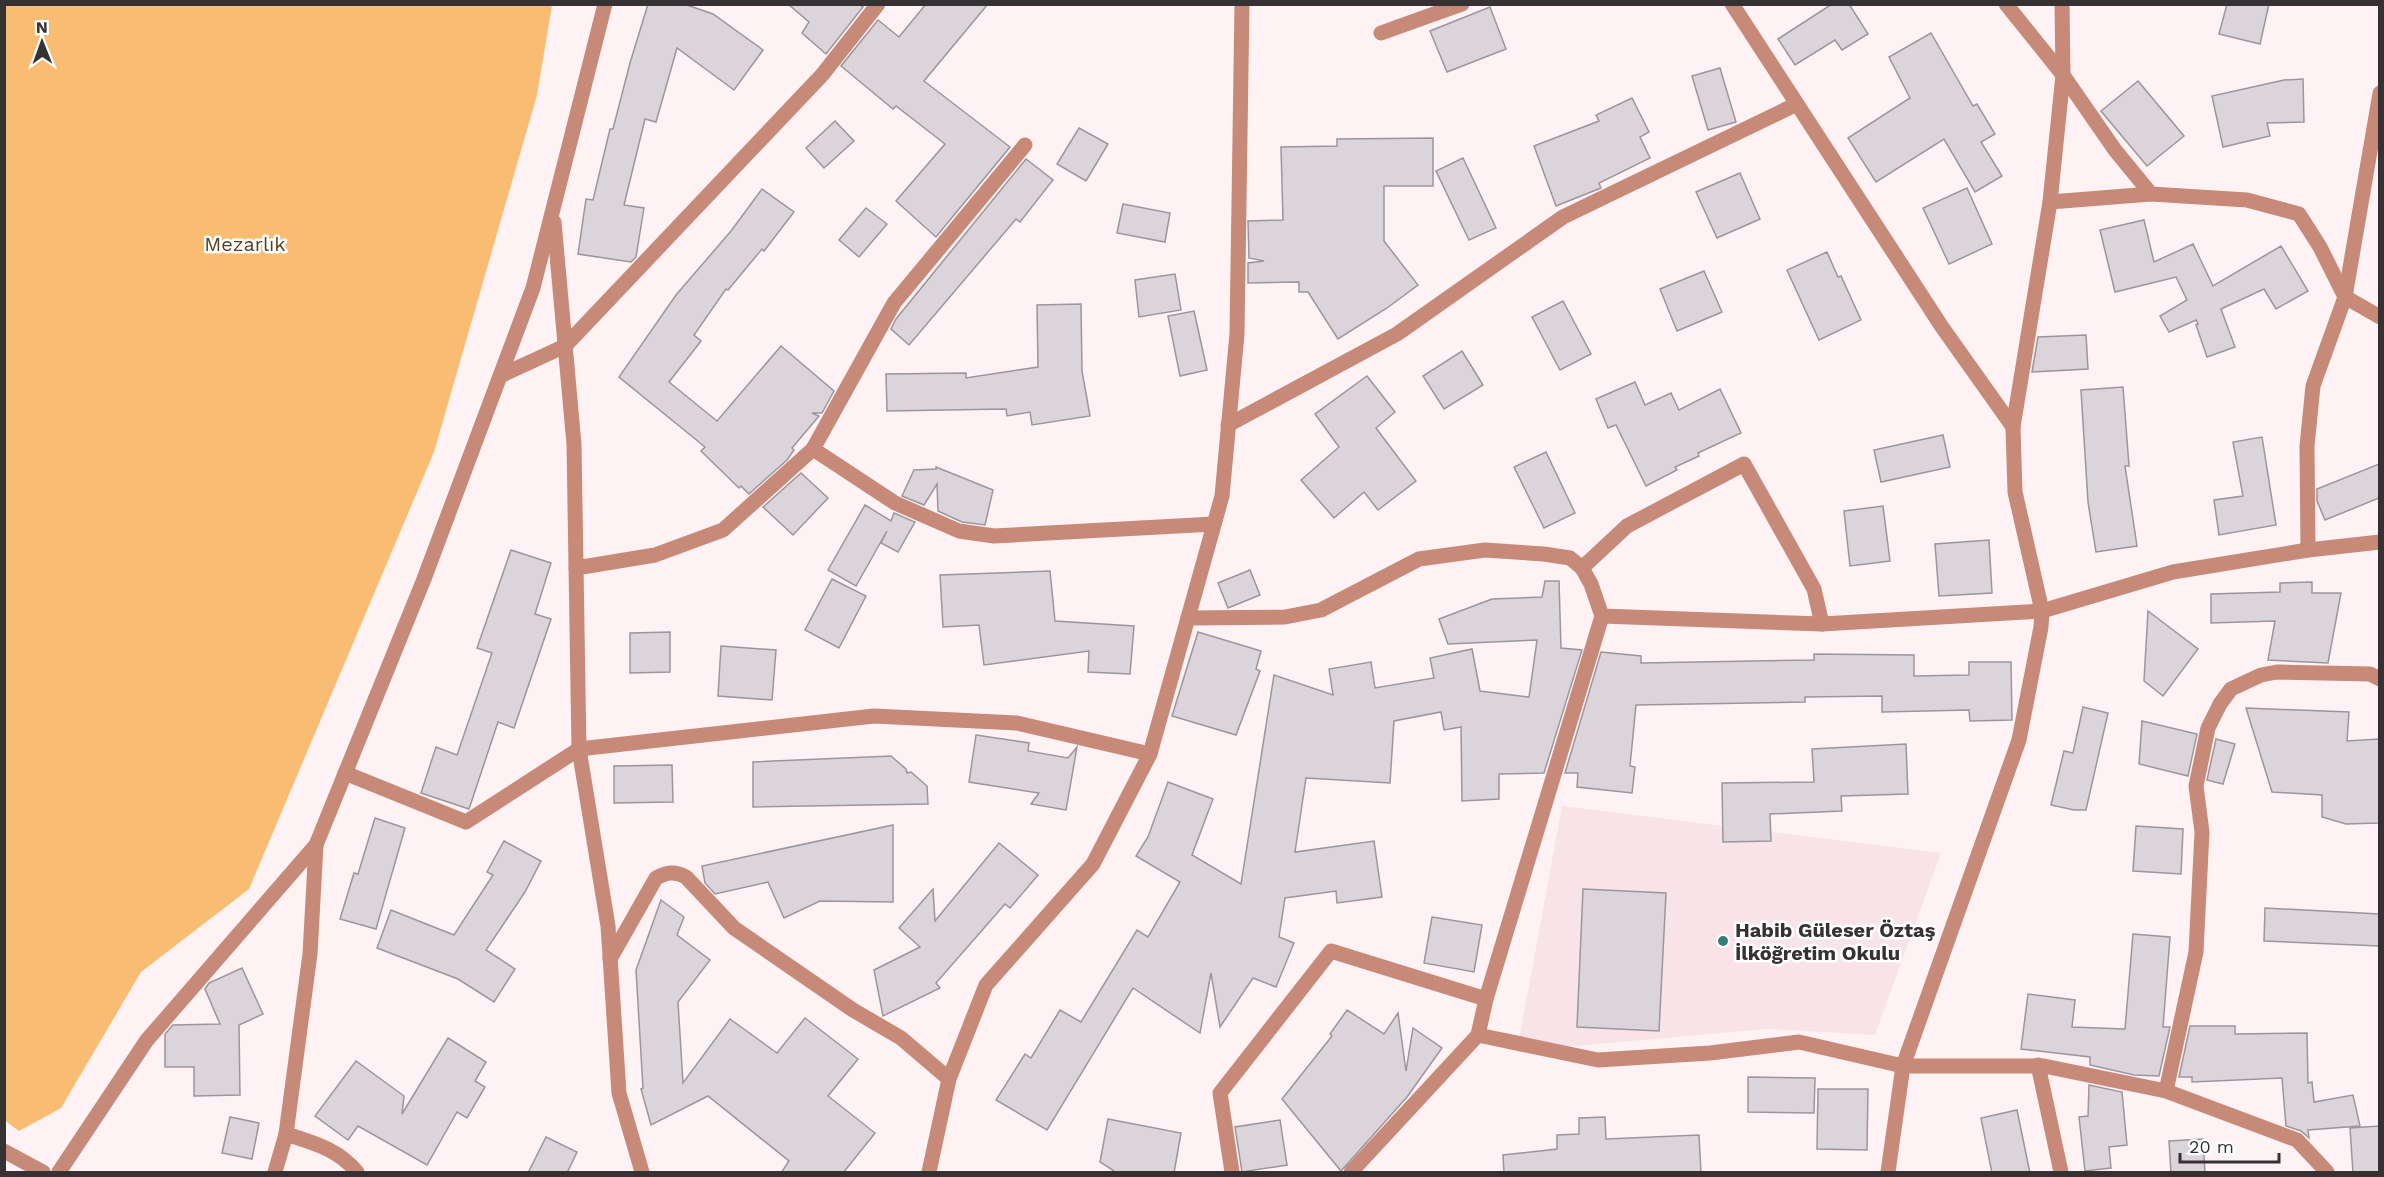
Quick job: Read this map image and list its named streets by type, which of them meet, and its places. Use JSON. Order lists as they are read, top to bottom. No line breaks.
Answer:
{"parks":["Mezarlık"],"places":["Habib Güleser Öztaş İlköğretim Okulu"],"scale_bar":"20 m","north":"top"}
